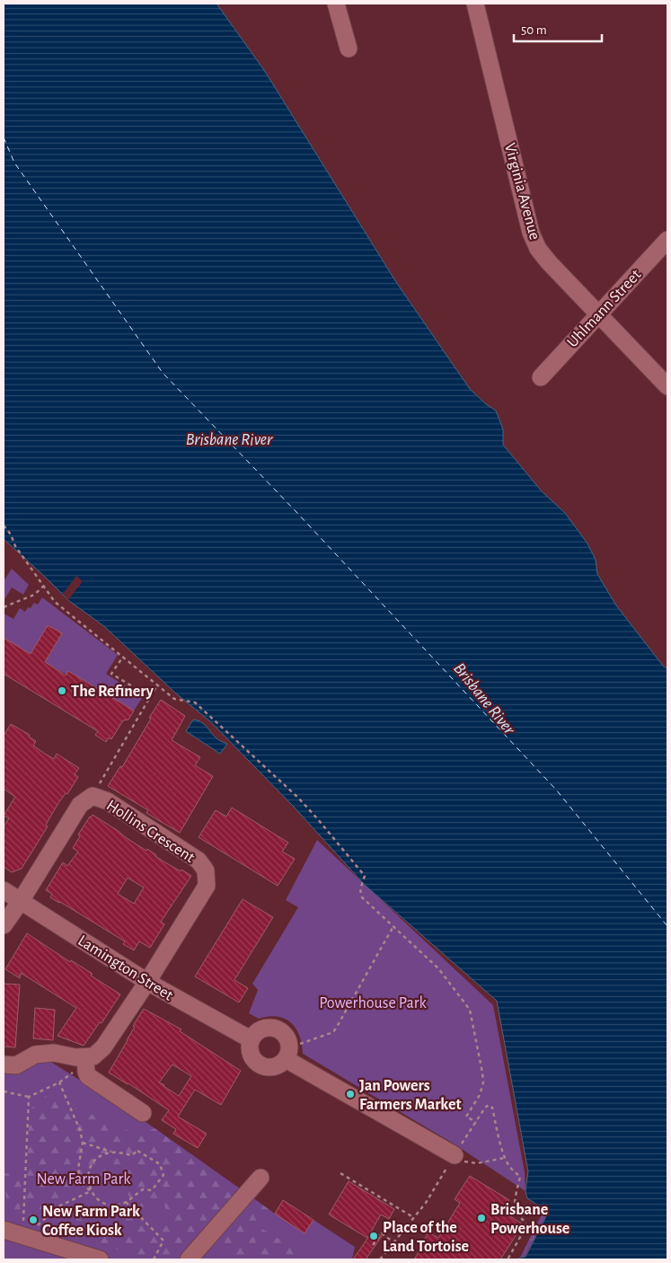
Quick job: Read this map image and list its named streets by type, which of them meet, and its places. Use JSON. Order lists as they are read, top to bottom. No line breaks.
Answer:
{"streets":{"street":["Virginia Avenue","Uhlmann Street","Hollins Crescent","Lamington Street"]},"crossings":[["Virginia Avenue","Uhlmann Street"],["Hollins Crescent","Lamington Street"]],"water":["Brisbane River"],"parks":["Powerhouse Park","New Farm Park"],"places":["The Refinery","Jan Powers Farmers Market","Brisbane Powerhouse","New Farm Park Coffee Kiosk","Place of the Land Tortoise"],"scale_bar":"50 m"}
